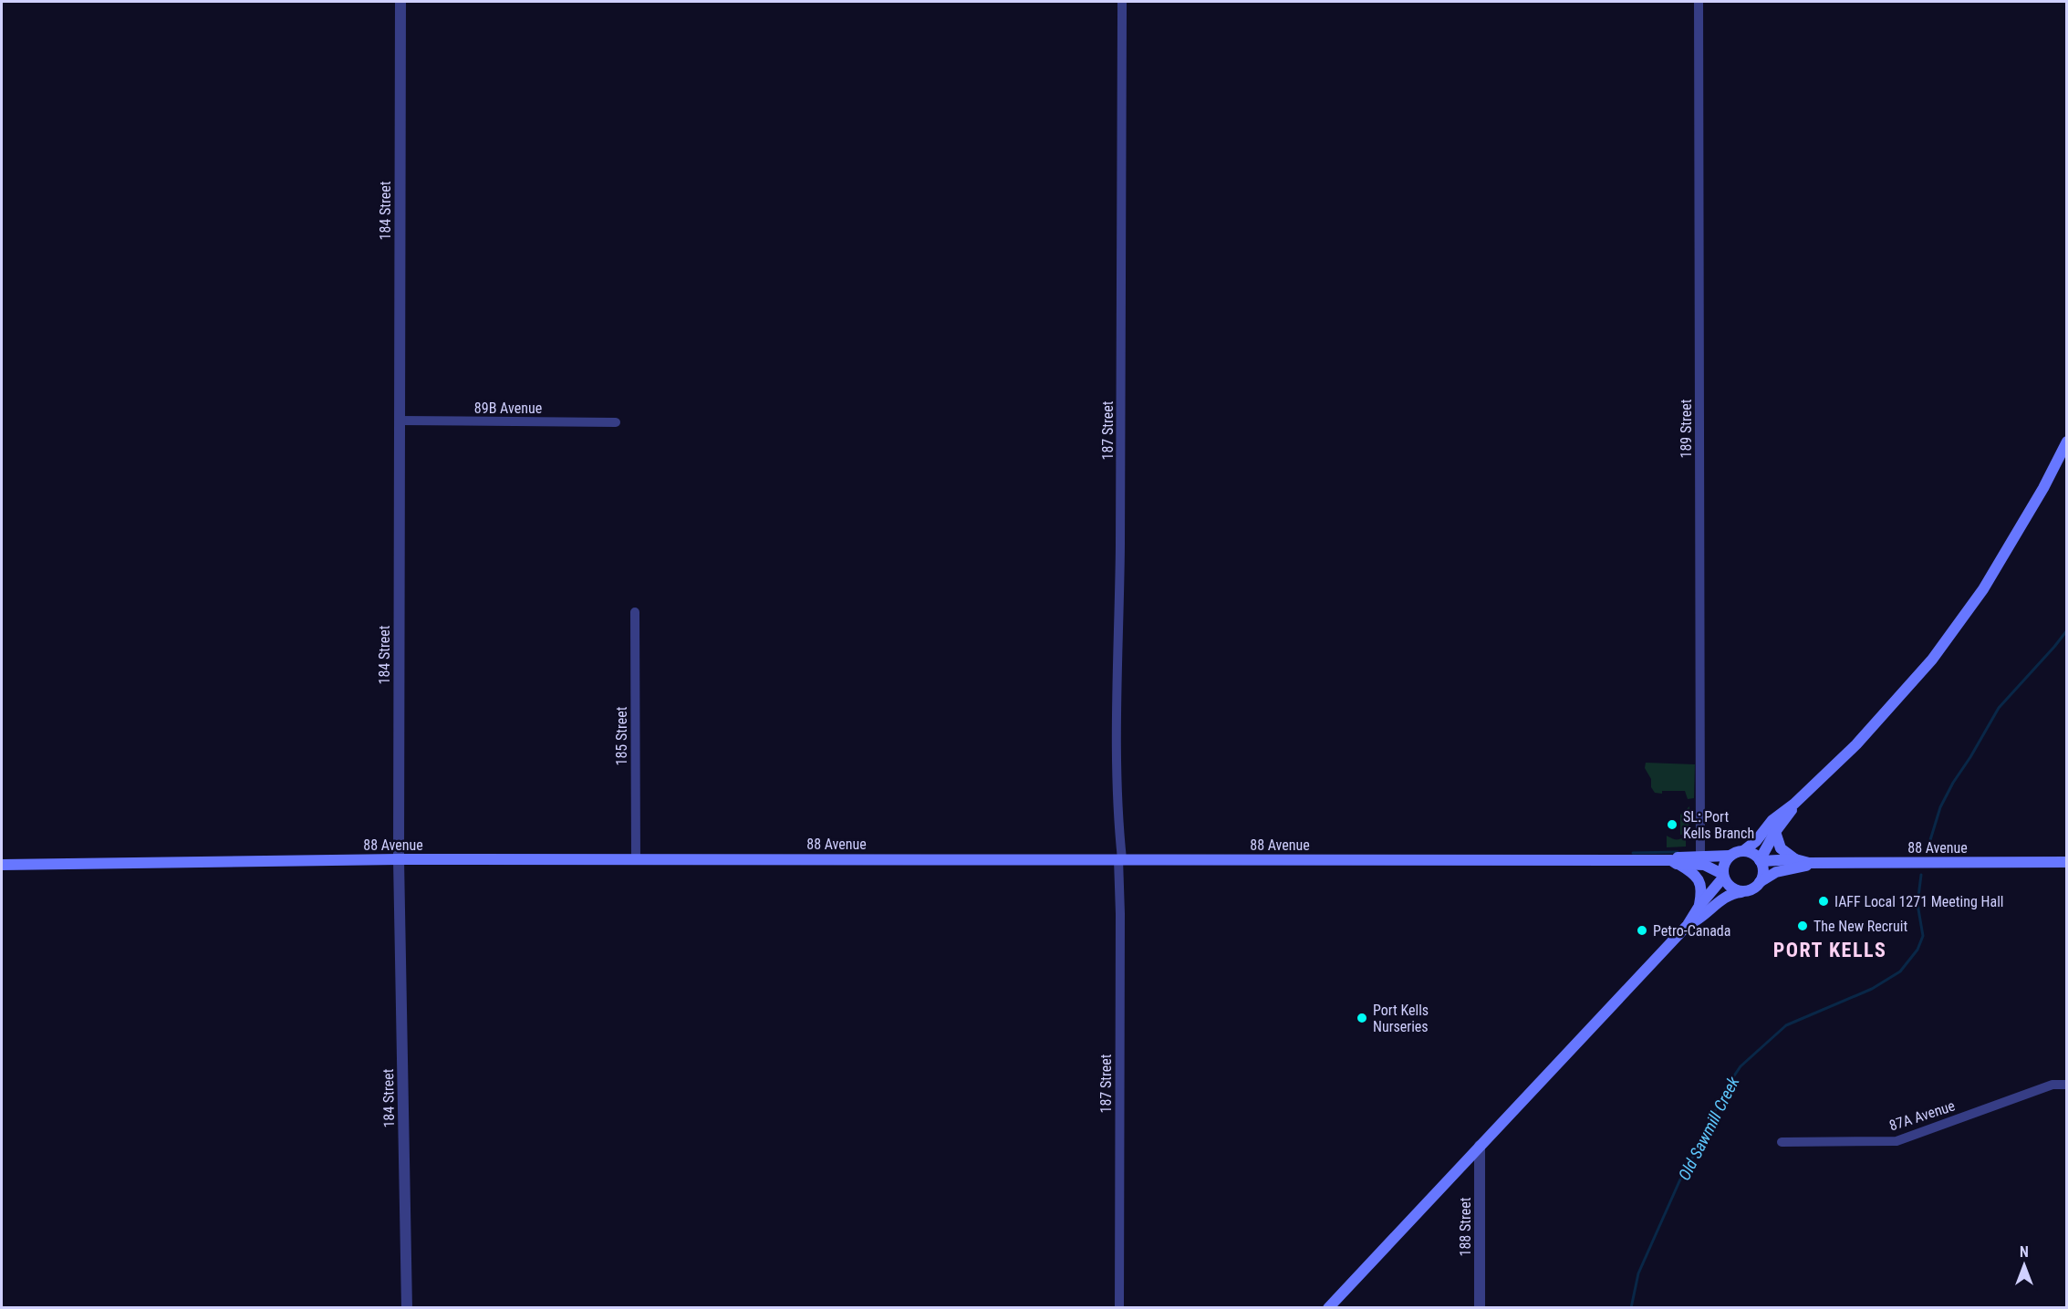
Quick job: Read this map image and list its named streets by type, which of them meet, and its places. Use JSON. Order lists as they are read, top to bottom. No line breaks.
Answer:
{"streets":{"main road":["88 Avenue"],"street":["184 Street","89B Avenue","189 Street","187 Street","185 Street","87A Avenue","188 Street"]},"crossings":[["184 Street","89B Avenue"],["184 Street","88 Avenue"],["189 Street","88 Avenue"],["187 Street","88 Avenue"],["185 Street","88 Avenue"]],"districts":["PORT KELLS"],"water":["Old Sawmill Creek"],"places":["SL: Port Kells Branch","IAFF Local 1271 Meeting Hall","The New Recruit","Petro-Canada","Port Kells Nurseries"],"north":"top"}
